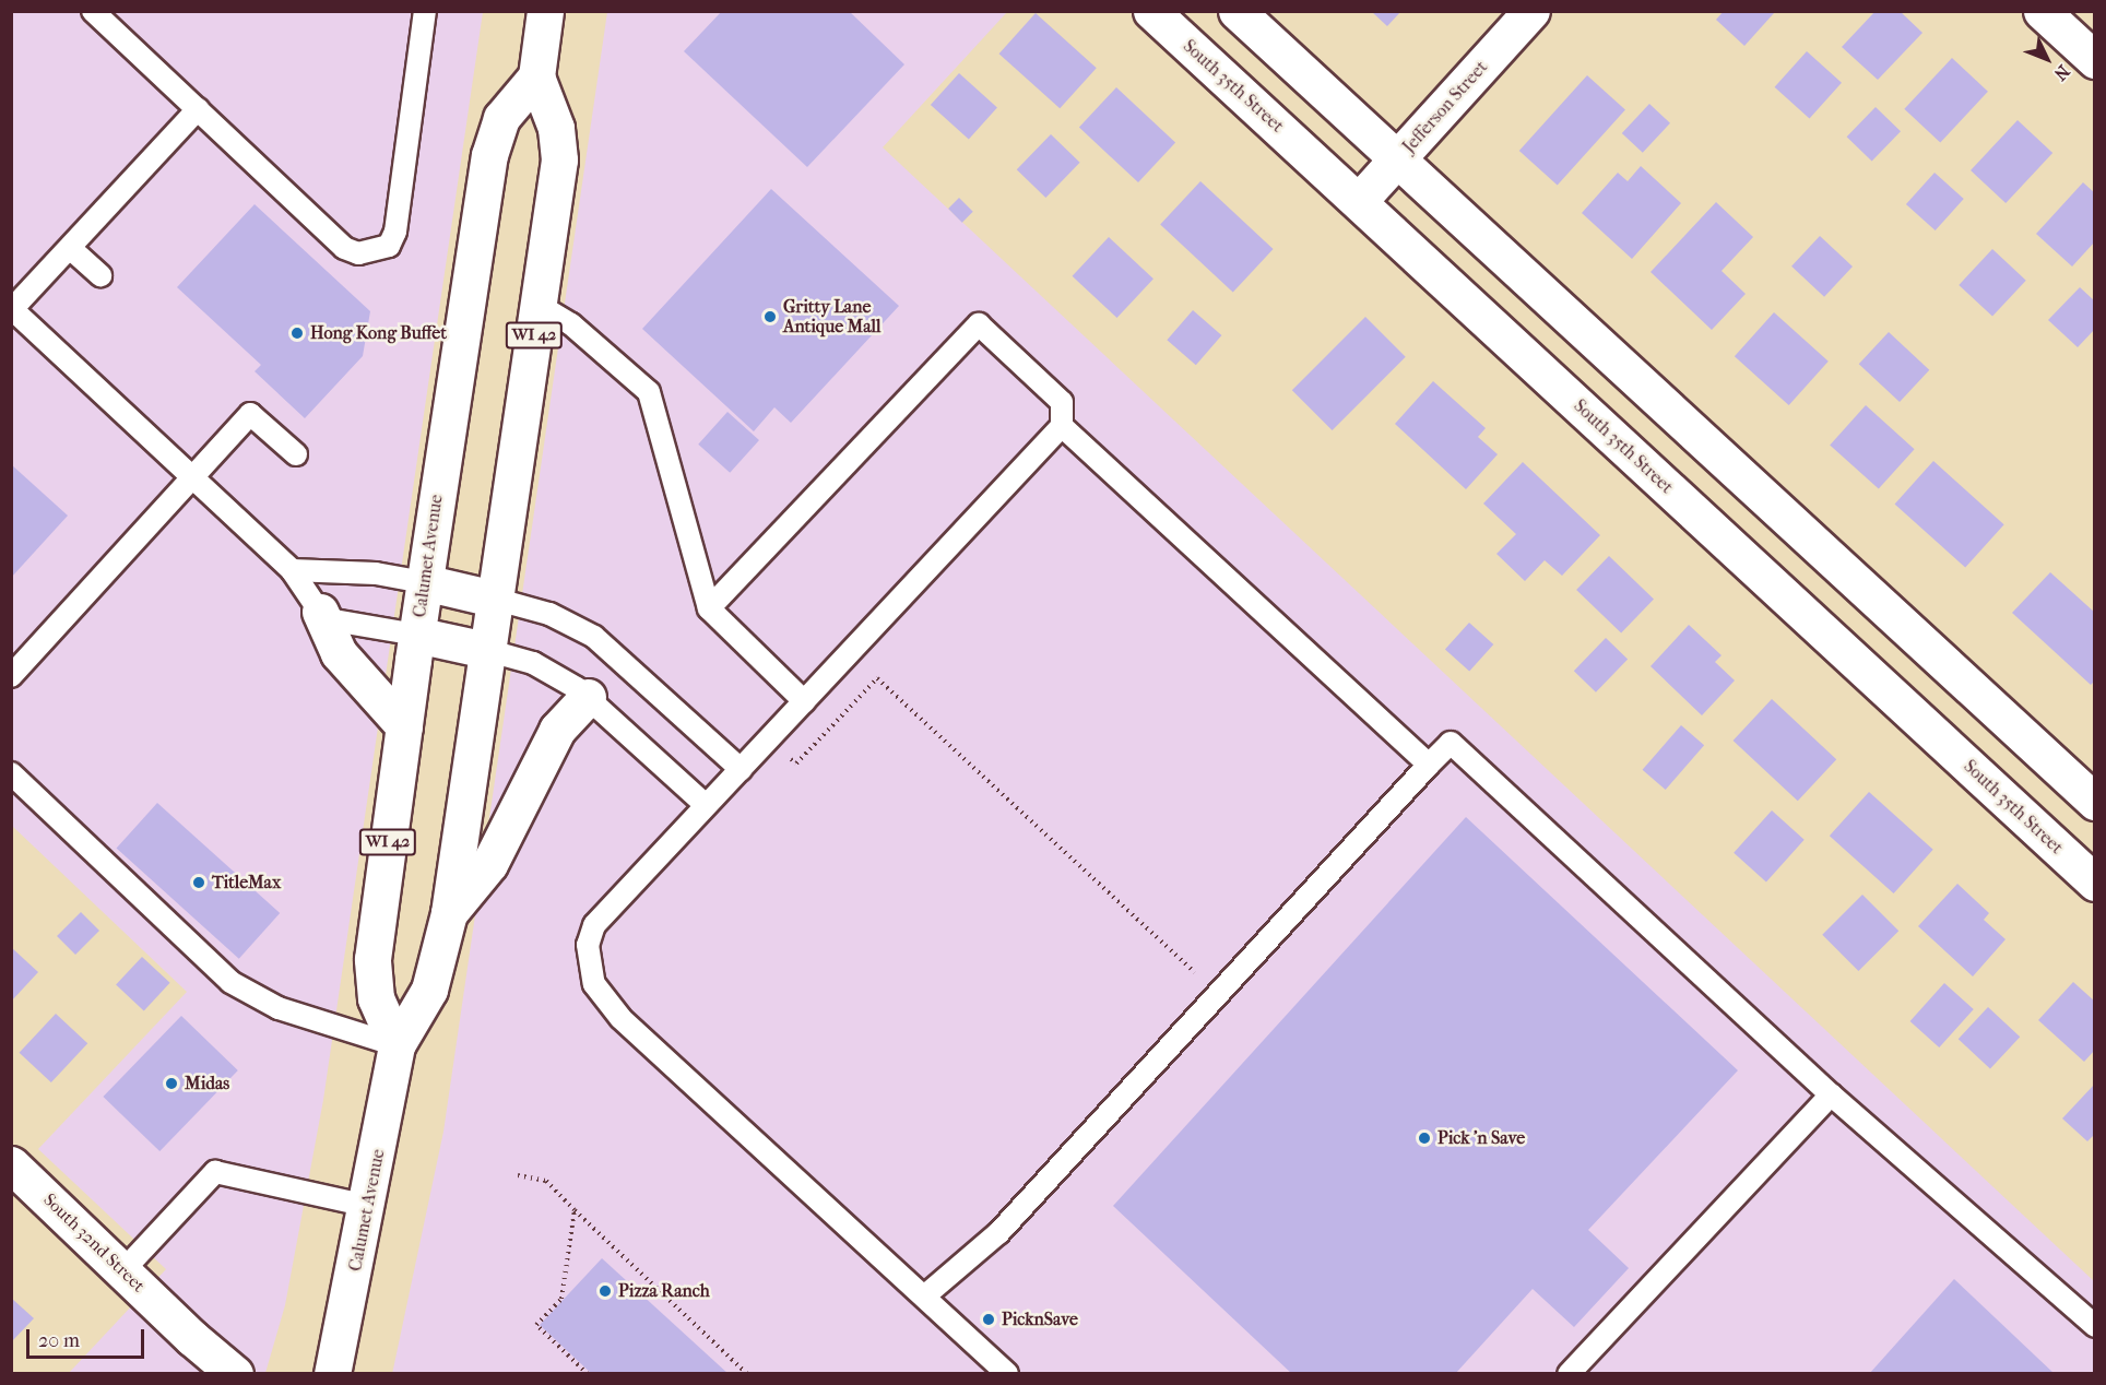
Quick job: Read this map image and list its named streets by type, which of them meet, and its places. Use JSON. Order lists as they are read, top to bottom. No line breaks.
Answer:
{"streets":{"street":["South 35th Street","Jefferson Street","WI 42","Calumet Avenue","South 32nd Street"]},"crossings":[["South 35th Street","Jefferson Street"]],"places":["Gritty Lane Antique Mall","Hong Kong Buffet","TitleMax","Midas","Pick 'n Save","Pizza Ranch","PicknSave"],"scale_bar":"20 m","north":"bottom right"}
